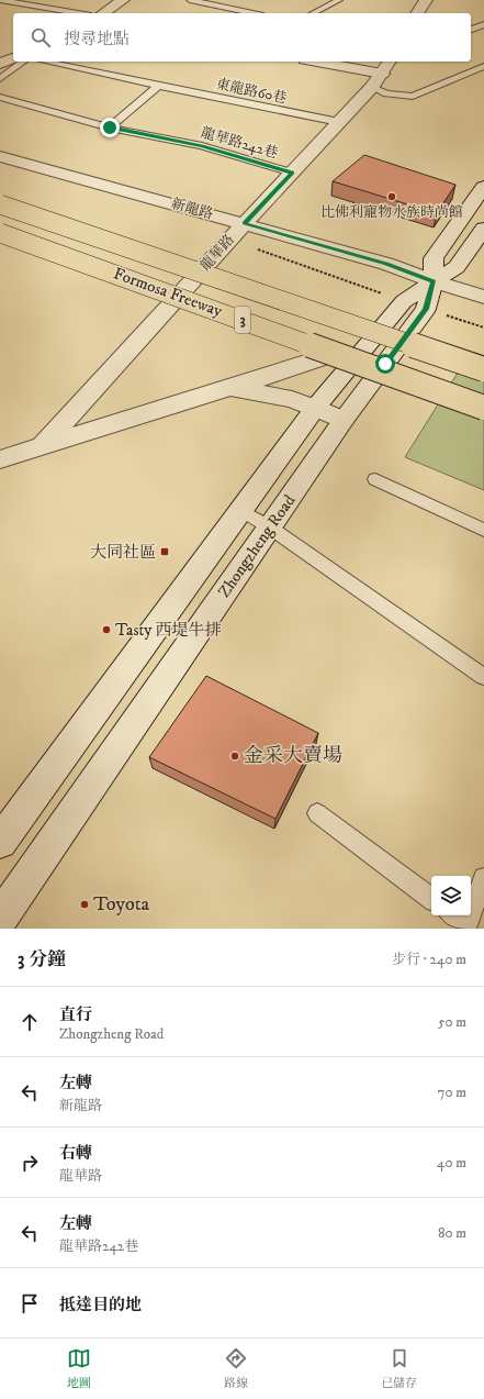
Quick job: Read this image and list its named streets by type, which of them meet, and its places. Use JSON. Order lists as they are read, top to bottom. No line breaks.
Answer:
{"streets":{"highway":["Formosa Freeway","3"],"street":["新龍路","龍華路","Zhongzheng Road"],"lane":["東龍路60巷","龍華路242巷"]},"crossings":[["東龍路60巷","龍華路"],["龍華路242巷","龍華路"],["新龍路","龍華路"],["新龍路","Zhongzheng Road"],["龍華路","Zhongzheng Road"]],"places":{"other":["比佛利寵物水族時尚館","Tasty 西堤牛排","金采大賣場","Toyota"],"transit":["大同社區"]},"page":{"search":"搜尋地點","heading":["3 分鐘","步行 · 240 m"],"list":[["直行","Zhongzheng Road","50 m"],["左轉","新龍路","70 m"],["右轉","龍華路","40 m"],["左轉","龍華路242巷","80 m"],"抵達目的地"],"nav":["地圖","路線","已儲存"]}}
